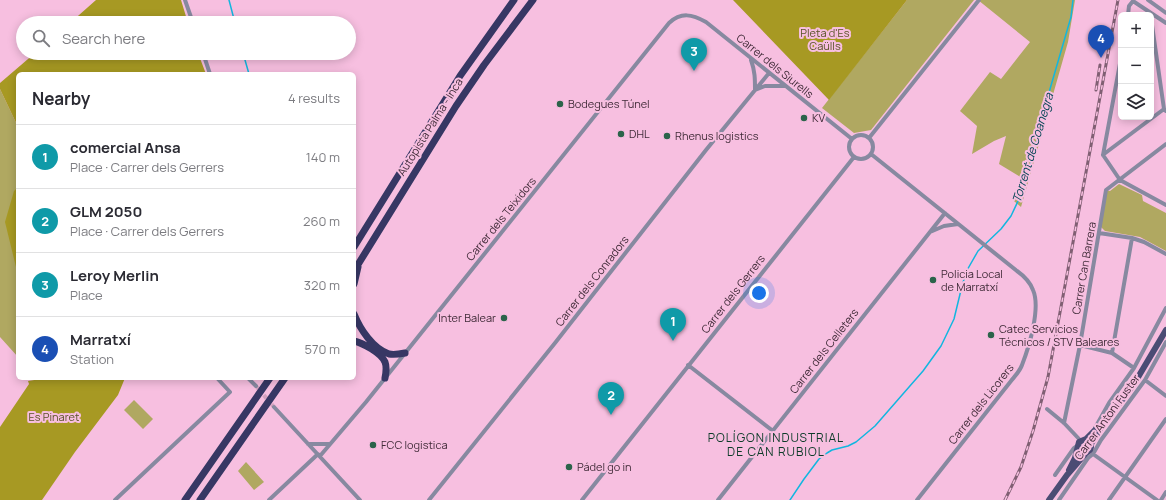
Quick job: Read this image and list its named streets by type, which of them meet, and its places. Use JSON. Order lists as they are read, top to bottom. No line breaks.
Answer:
{"streets":{"highway":["Autopista Palma - Inca"],"street":["Carrer dels Siurells","Carrer dels Teixidors","Carrer Can Barrera","Carrer dels Conradors","Carrer dels Gerrers","Carrer dels Celleters","Carrer dels Licorers","Carrer Antoni Fuster"]},"crossings":[["Carrer dels Siurells","Carrer dels Teixidors"],["Carrer dels Siurells","Carrer dels Conradors"],["Carrer dels Siurells","Carrer dels Gerrers"]],"districts":["POLÍGON INDUSTRIAL DE CAN RUBIOL"],"water":["Torrent de Coanegra"],"parks":["Pleta d'Es Caülls","Es Pinaret"],"places":["Bodegues Túnel","KV","DHL","Rhenus logistics","Policia Local de Marratxí","Inter Balear","Catec Servicios Técnicos / STV Baleares","FCC logistica","Pádel go in"],"page":{"map_buttons":["+","−"],"search":"Search here","pins":["4","3","1","2"],"heading":["Nearby","4 results"],"list":[{"mark":"1","name":"comercial Ansa","note":"Place · Carrer dels Gerrers","value":"140 m"},{"mark":"2","name":"GLM 2050","note":"Place · Carrer dels Gerrers","value":"260 m"},{"mark":"3","name":"Leroy Merlin","note":"Place","value":"320 m"},{"mark":"4","name":"Marratxí","note":"Station","value":"570 m"}]}}
